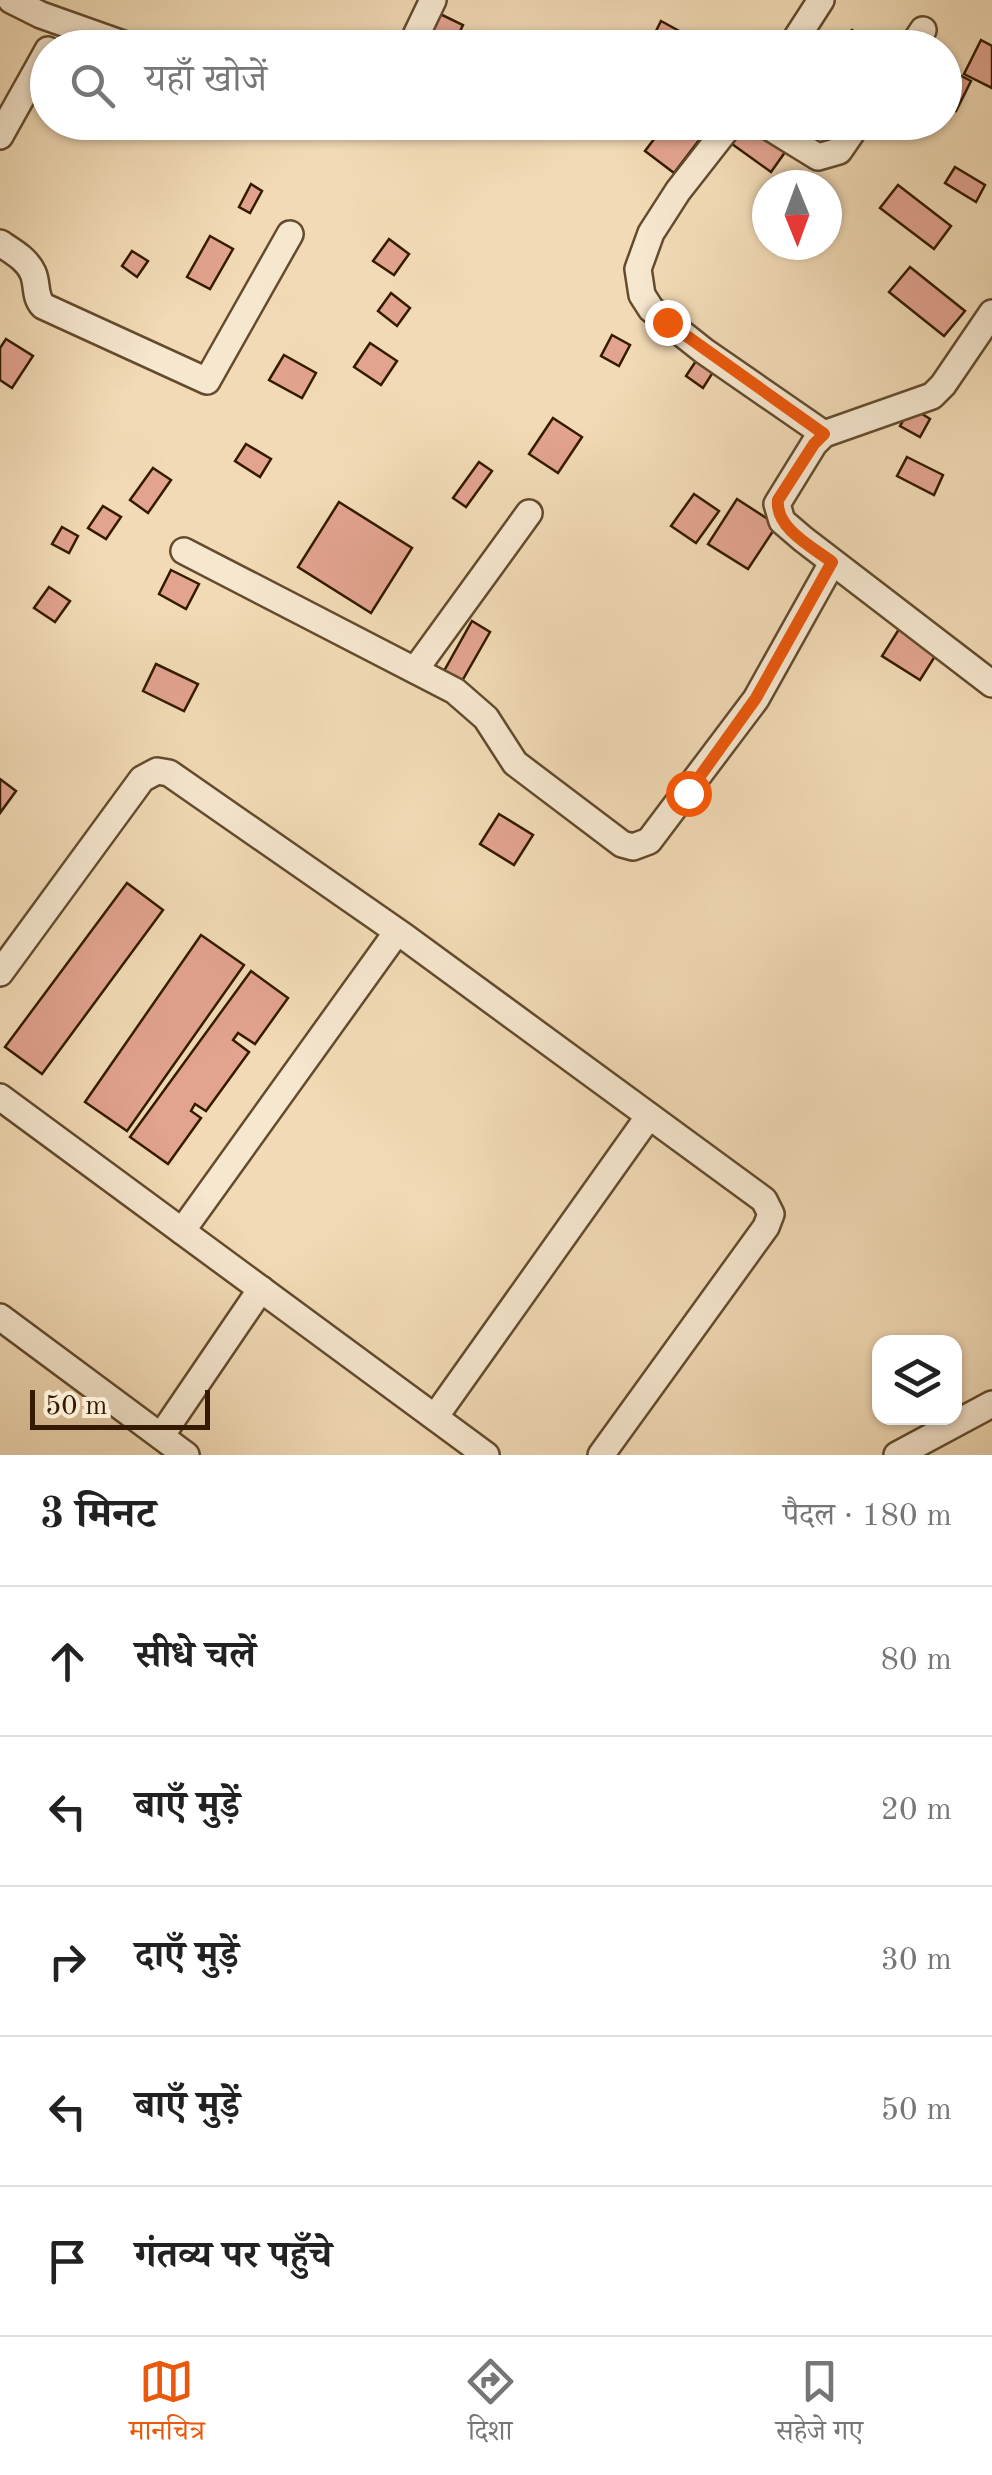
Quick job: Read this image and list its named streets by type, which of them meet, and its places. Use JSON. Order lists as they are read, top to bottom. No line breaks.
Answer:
{"scale_bar":"50 m","north":"bottom","page":{"search":"यहाँ खोजें","scale":"50 m","heading":["3 मिनट","पैदल · 180 m"],"list":[["सीधे चलें","80 m"],["बाएँ मुड़ें","20 m"],["दाएँ मुड़ें","30 m"],["बाएँ मुड़ें","50 m"],"गंतव्य पर पहुँचे"],"nav":["मानचित्र","दिशा","सहेजे गए"]}}
